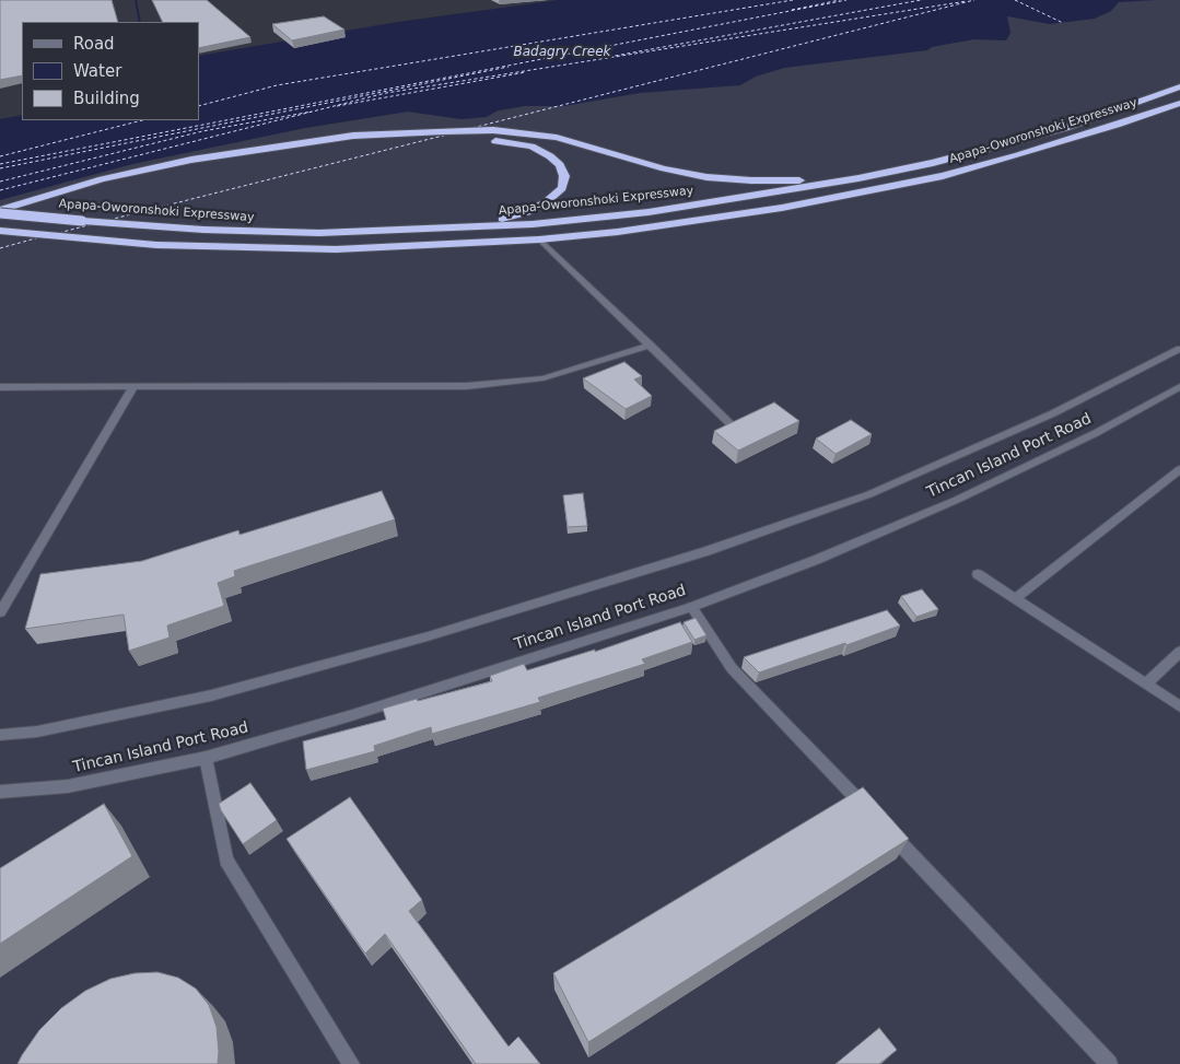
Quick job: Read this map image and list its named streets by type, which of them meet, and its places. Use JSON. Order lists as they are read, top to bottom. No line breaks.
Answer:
{"streets":{"highway":["Apapa-Oworonshoki Expressway"],"street":["Tincan Island Port Road"]},"water":["Badagry Creek"],"legend":["Road","Water","Building"]}
